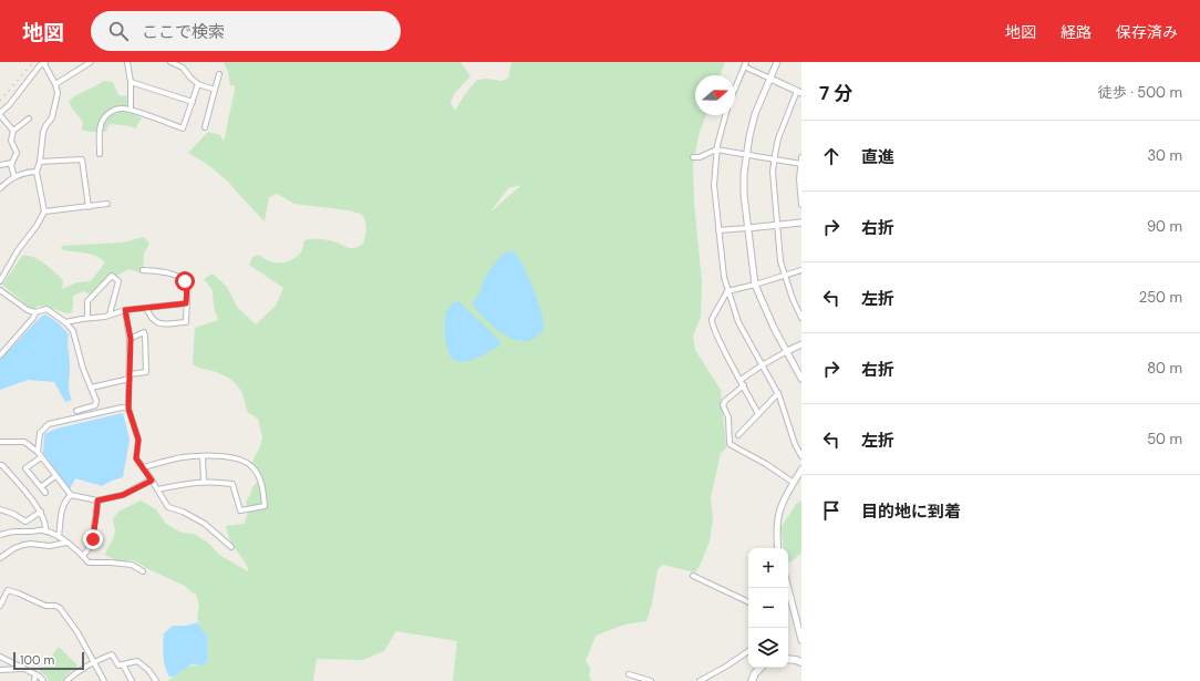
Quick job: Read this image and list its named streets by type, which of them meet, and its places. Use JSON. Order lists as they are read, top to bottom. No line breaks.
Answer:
{"scale_bar":"100 m","north":"right","page":{"header":"地図","search":"ここで検索","nav":["地図","経路","保存済み"],"heading":["7 分","徒歩 · 500 m"],"list":[["直進","30 m"],["右折","90 m"],["左折","250 m"],["右折","80 m"],["左折","50 m"],"目的地に到着"],"map_buttons":["+","−"],"scale":"100 m"}}
